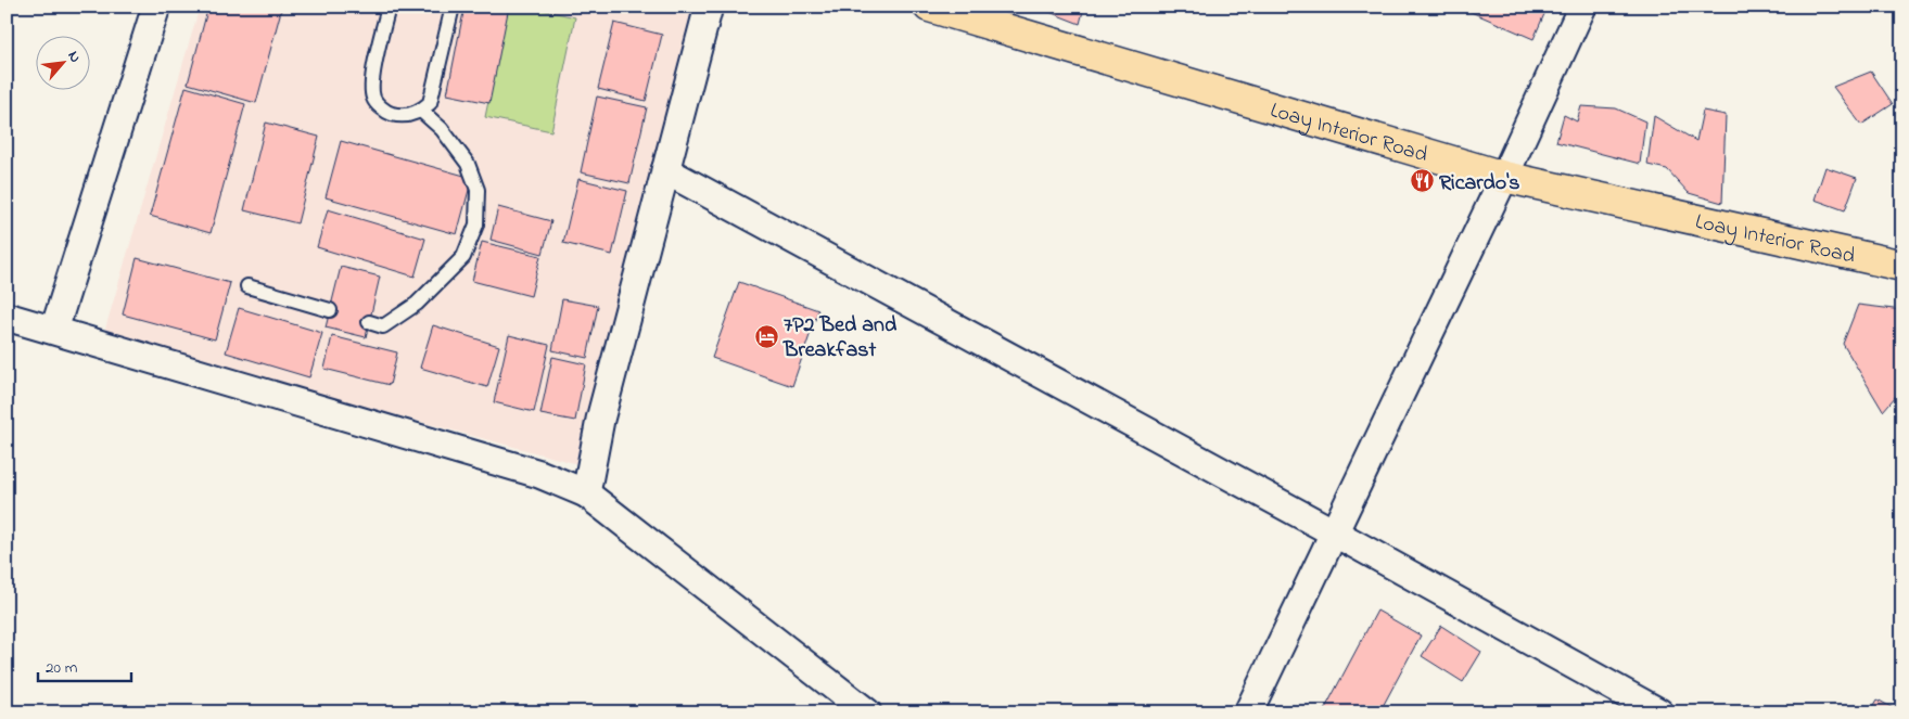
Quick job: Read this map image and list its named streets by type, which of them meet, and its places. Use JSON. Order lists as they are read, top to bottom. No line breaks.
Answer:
{"streets":{"main road":["Loay Interior Road"]},"places":{"restaurant":["Ricardo's"],"hotel":["7P2 Bed and Breakfast"]},"scale_bar":"20 m","north":"top right"}
